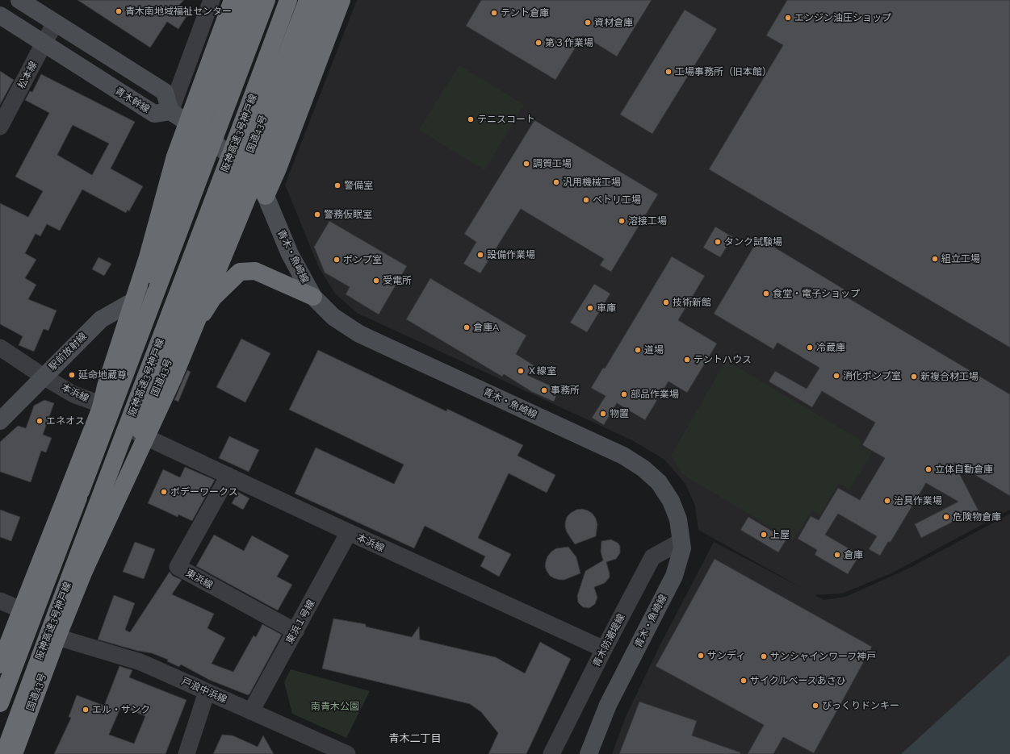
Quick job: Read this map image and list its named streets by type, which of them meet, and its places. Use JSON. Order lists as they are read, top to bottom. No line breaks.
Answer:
{"streets":{"highway":["阪神高速3号神戸線","国道43号"],"street":["松本線","青木幹線","青木・魚崎線","駅前放射線","本浜線","東浜線","東浜１号線","青木防潮堤線","戸浪中浜線"]},"crossings":[["松本線","青木幹線"],["青木幹線","青木・魚崎線"],["阪神高速3号神戸線","国道43号"],["阪神高速3号神戸線","戸浪中浜線"],["国道43号","青木・魚崎線"],["国道43号","本浜線"],["国道43号","戸浪中浜線"],["青木・魚崎線","青木防潮堤線"],["駅前放射線","本浜線"],["本浜線","東浜線"],["本浜線","東浜１号線"],["本浜線","青木防潮堤線"],["東浜線","東浜１号線"],["東浜１号線","戸浪中浜線"]],"districts":["青木二丁目"],"parks":["南青木公園"],"places":["青木南地域福祉センター","テント倉庫","エンジン油圧ショップ","資材倉庫","第３作業場","工場事務所（旧本館）","テニスコート","調質工場","汎用機械工場","警備室","ペトリ工場","警務仮眠室","溶接工場","タンク試験場","設備作業場","組立工場","ポンプ室","受電所","食堂・電子ショップ","技術新館","車庫","倉庫A","冷蔵庫","道場","テントハウス","Ｘ線室","延命地蔵尊","消化ポンプ室","新複合材工場","事務所","部品作業場","物置","エネオス","立体自動倉庫","ボデーワークス","治具作業場","危険物倉庫","上屋","倉庫","サンディ","サンシャインワーフ神戸","サイクルベースあさひ","びっくりドンキー","エル・サンク"]}
